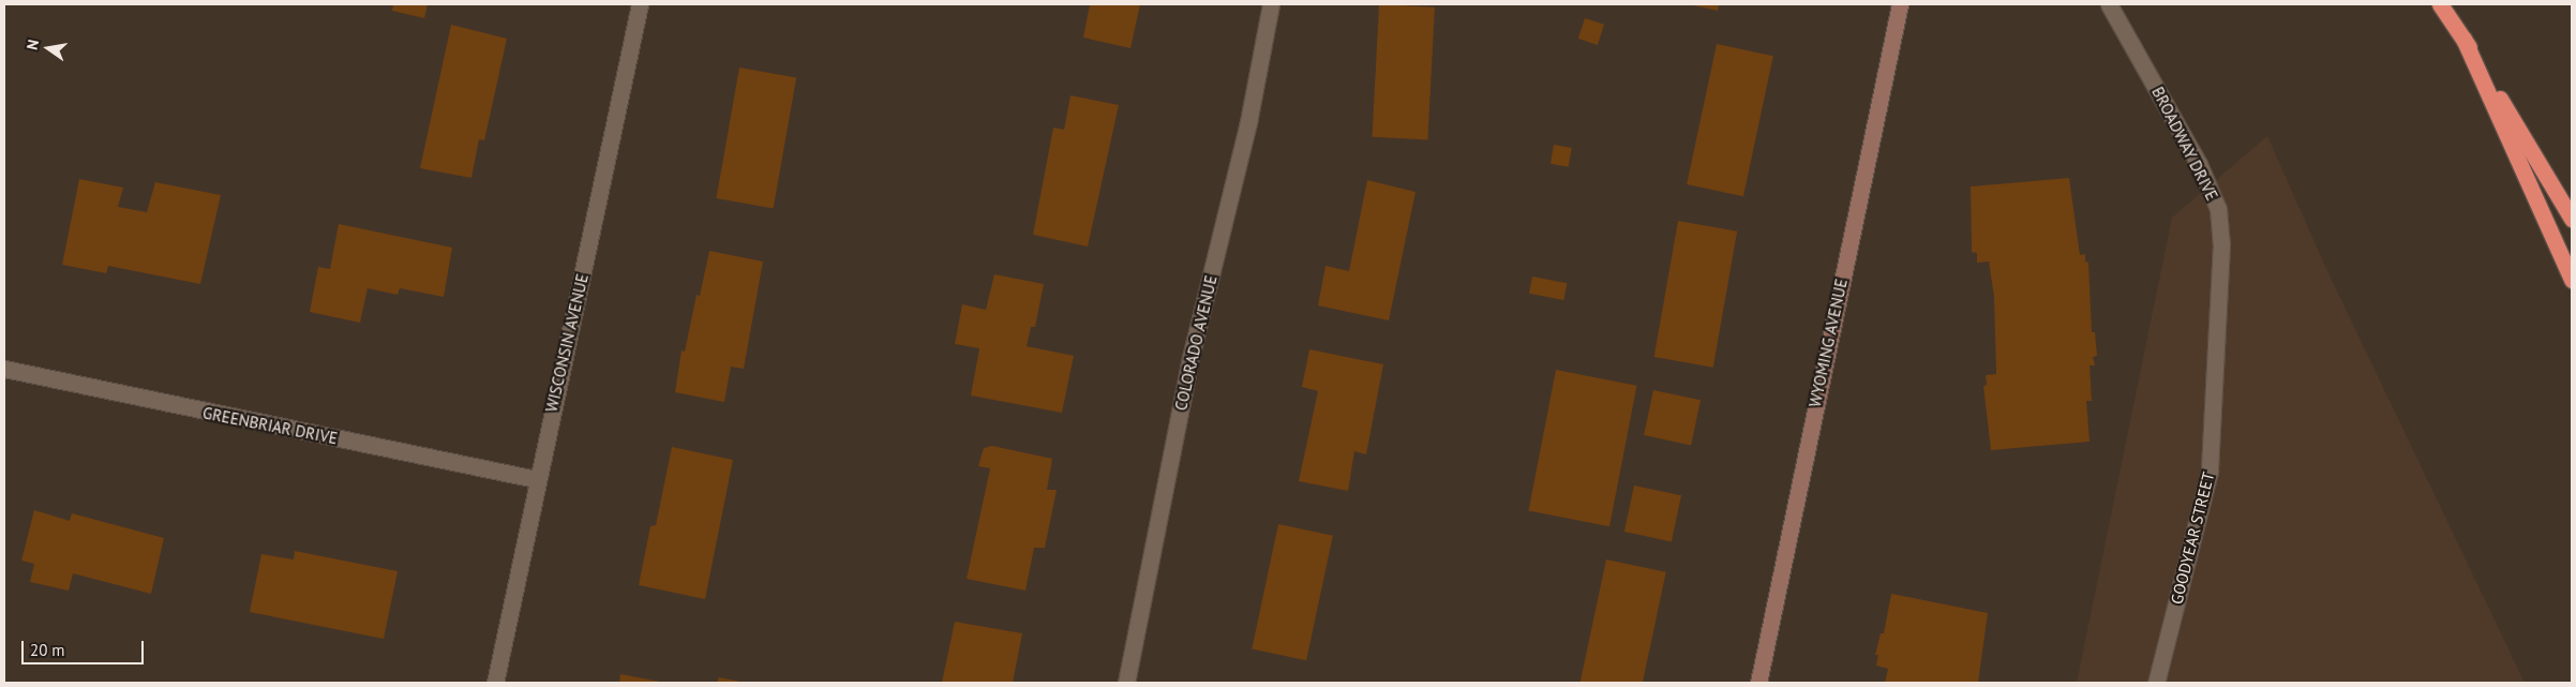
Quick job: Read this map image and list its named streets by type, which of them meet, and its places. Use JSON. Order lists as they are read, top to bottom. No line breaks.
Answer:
{"streets":{"street":["BROADWAY DRIVE","WISCONSIN AVENUE","COLORADO AVENUE","WYOMING AVENUE","GREENBRIAR DRIVE","GOODYEAR STREET"]},"crossings":[["BROADWAY DRIVE","GOODYEAR STREET"],["WISCONSIN AVENUE","GREENBRIAR DRIVE"]],"scale_bar":"20 m","north":"left"}
